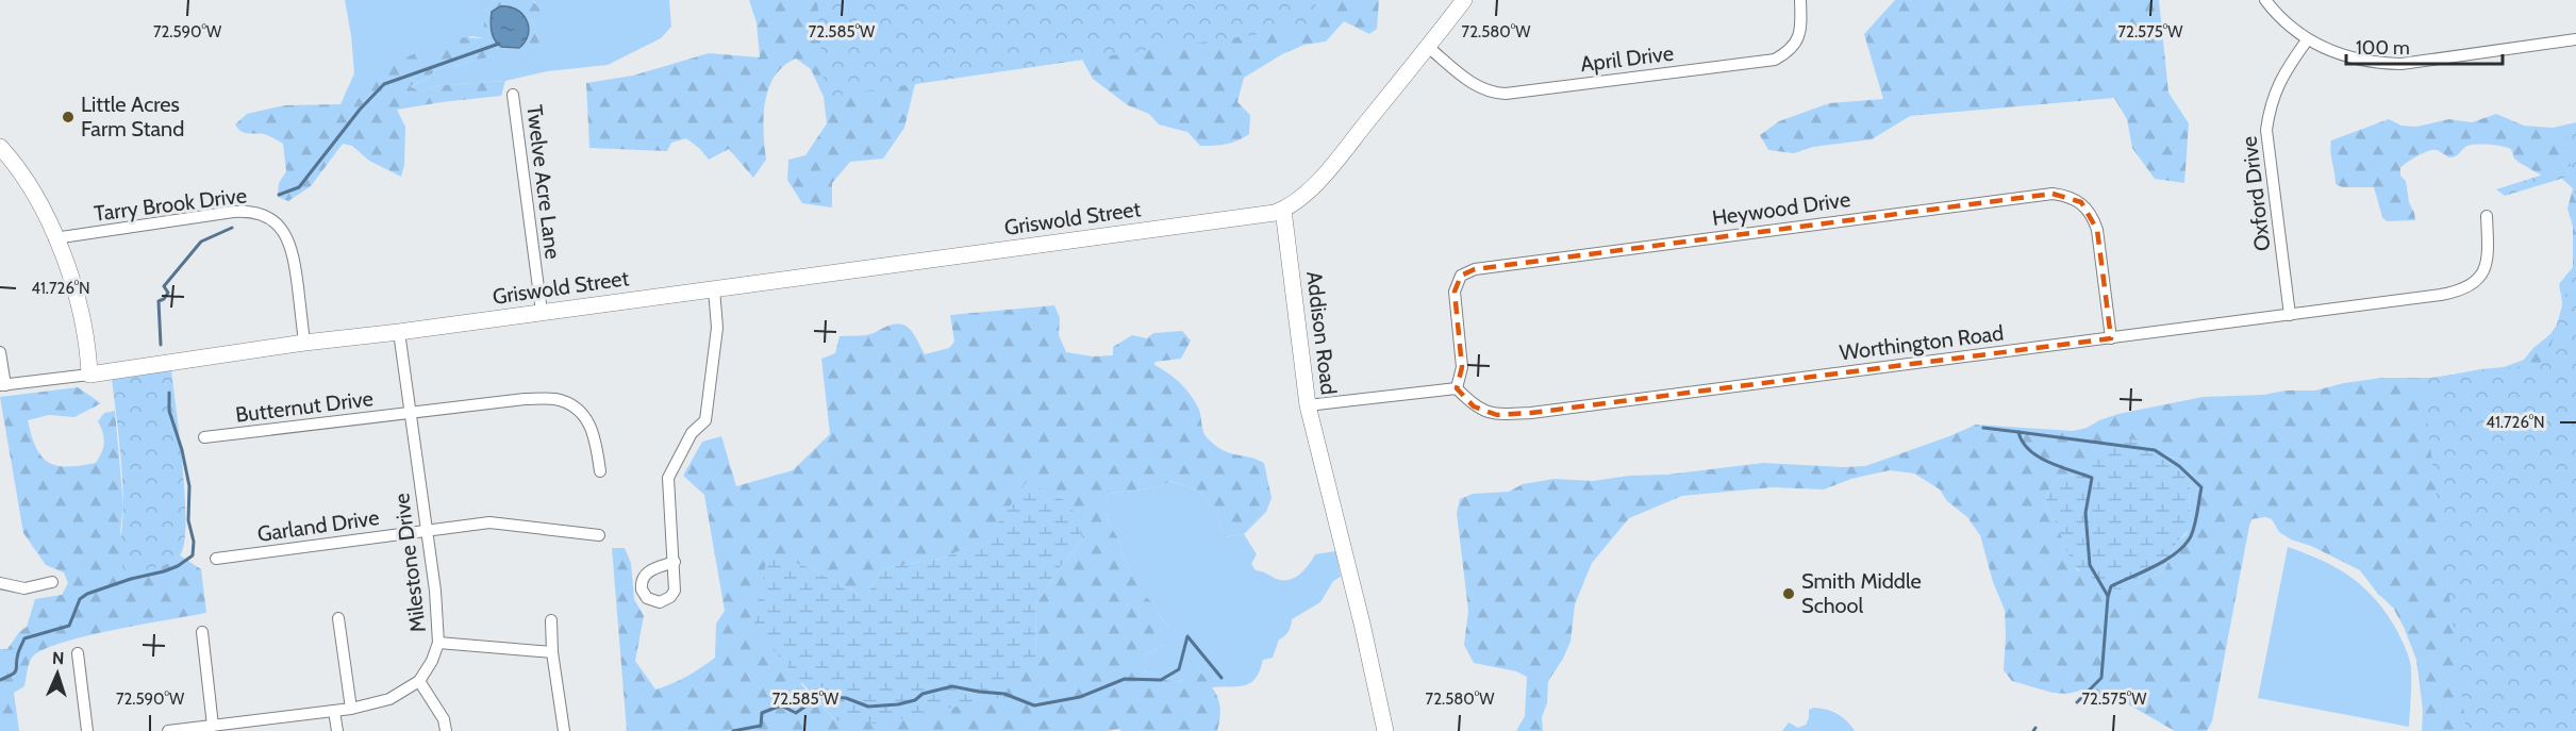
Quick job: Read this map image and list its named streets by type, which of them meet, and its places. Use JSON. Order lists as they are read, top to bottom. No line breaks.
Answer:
{"streets":{"main road":["Griswold Street","Addison Road"],"street":["April Drive","Twelve Acre Lane","Oxford Drive","Tarry Brook Drive","Heywood Drive","Worthington Road","Butternut Drive","Garland Drive","Milestone Drive"]},"crossings":[["Twelve Acre Lane","Griswold Street"],["Oxford Drive","Worthington Road"],["Tarry Brook Drive","Griswold Street"],["Heywood Drive","Worthington Road"],["Griswold Street","Addison Road"],["Griswold Street","Milestone Drive"],["Butternut Drive","Milestone Drive"],["Garland Drive","Milestone Drive"]],"places":["Little Acres Farm Stand","Smith Middle School"],"scale_bar":"100 m","north":"top","coordinates":["72.590°W","72.585°W","72.580°W","72.575°W","41.726°N"]}
